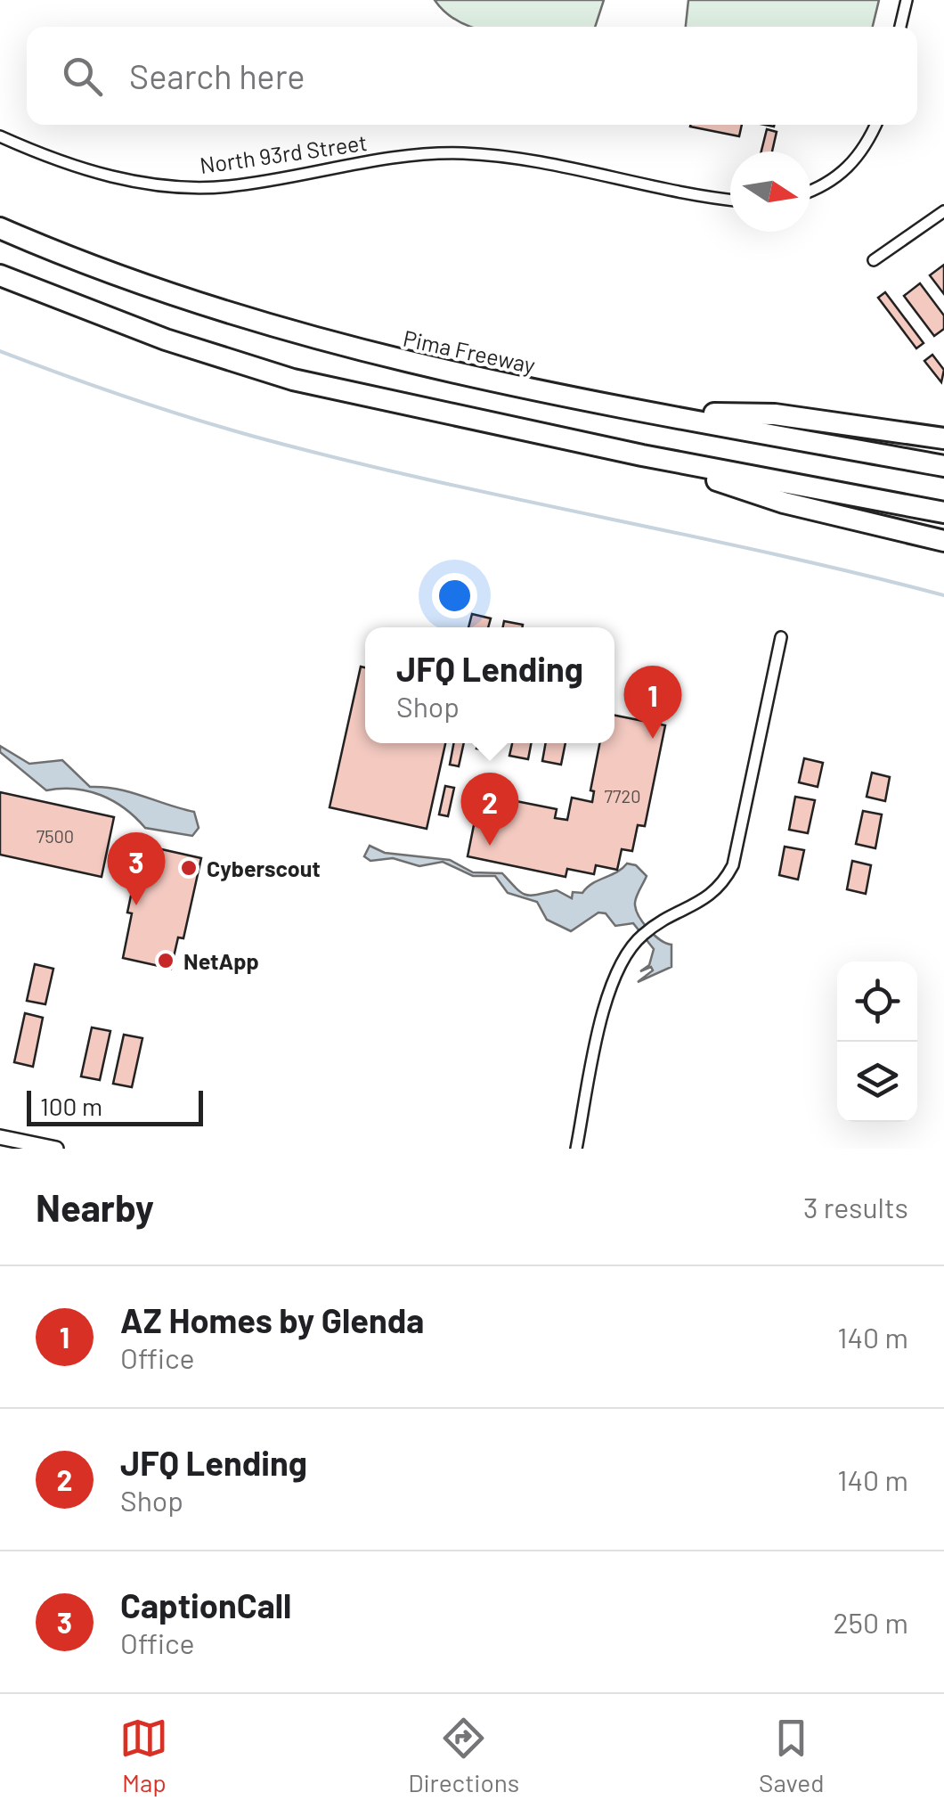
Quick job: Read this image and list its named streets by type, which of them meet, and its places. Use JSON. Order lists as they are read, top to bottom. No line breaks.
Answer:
{"streets":{"highway":["Pima Freeway"],"street":["North 93rd Street"]},"places":["Cyberscout","NetApp"],"house_numbers":["7720","7500"],"scale_bar":"100 m","north":"right","page":{"search":"Search here","popup":["JFQ Lending","Shop"],"pins":["1","2","3"],"scale":"100 m","heading":["Nearby","3 results"],"list":[{"mark":"1","name":"AZ Homes by Glenda","note":"Office","value":"140 m"},{"mark":"2","name":"JFQ Lending","note":"Shop","value":"140 m"},{"mark":"3","name":"CaptionCall","note":"Office","value":"250 m"}],"nav":["Map","Directions","Saved"]}}
